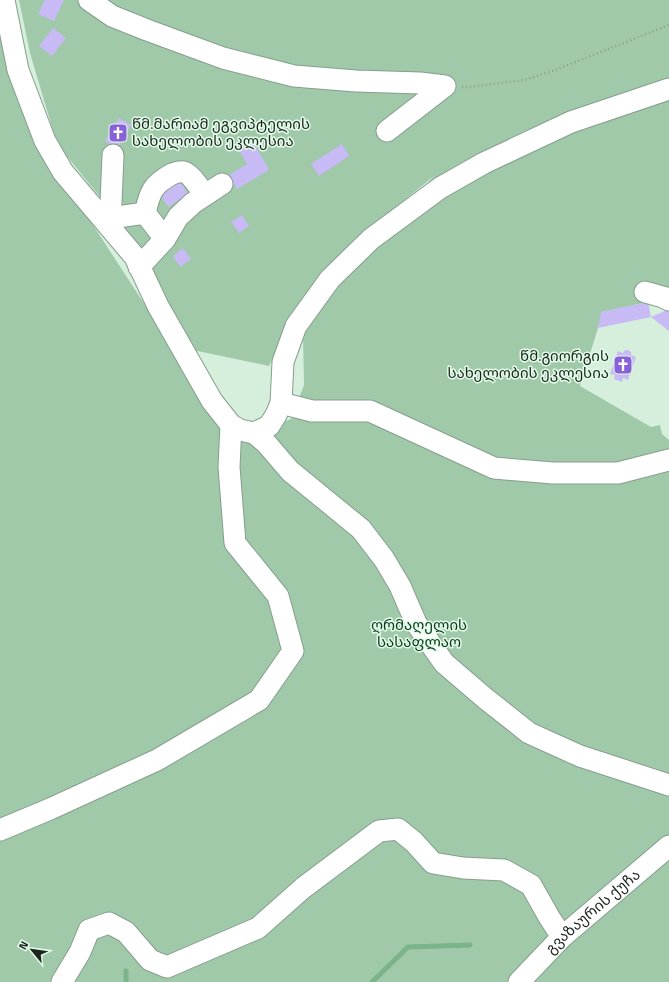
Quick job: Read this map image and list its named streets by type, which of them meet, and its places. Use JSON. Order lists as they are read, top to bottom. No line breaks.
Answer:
{"streets":{"street":["გვაზაურის ქუჩა"]},"parks":["ღრმაღელის სასაფლაო"],"places":{"church":["წმ.მარიამ ეგვიპტელის სახელობის ეკლესია","წმ.გიორგის სახელობის ეკლესია"]},"north":"top left"}
